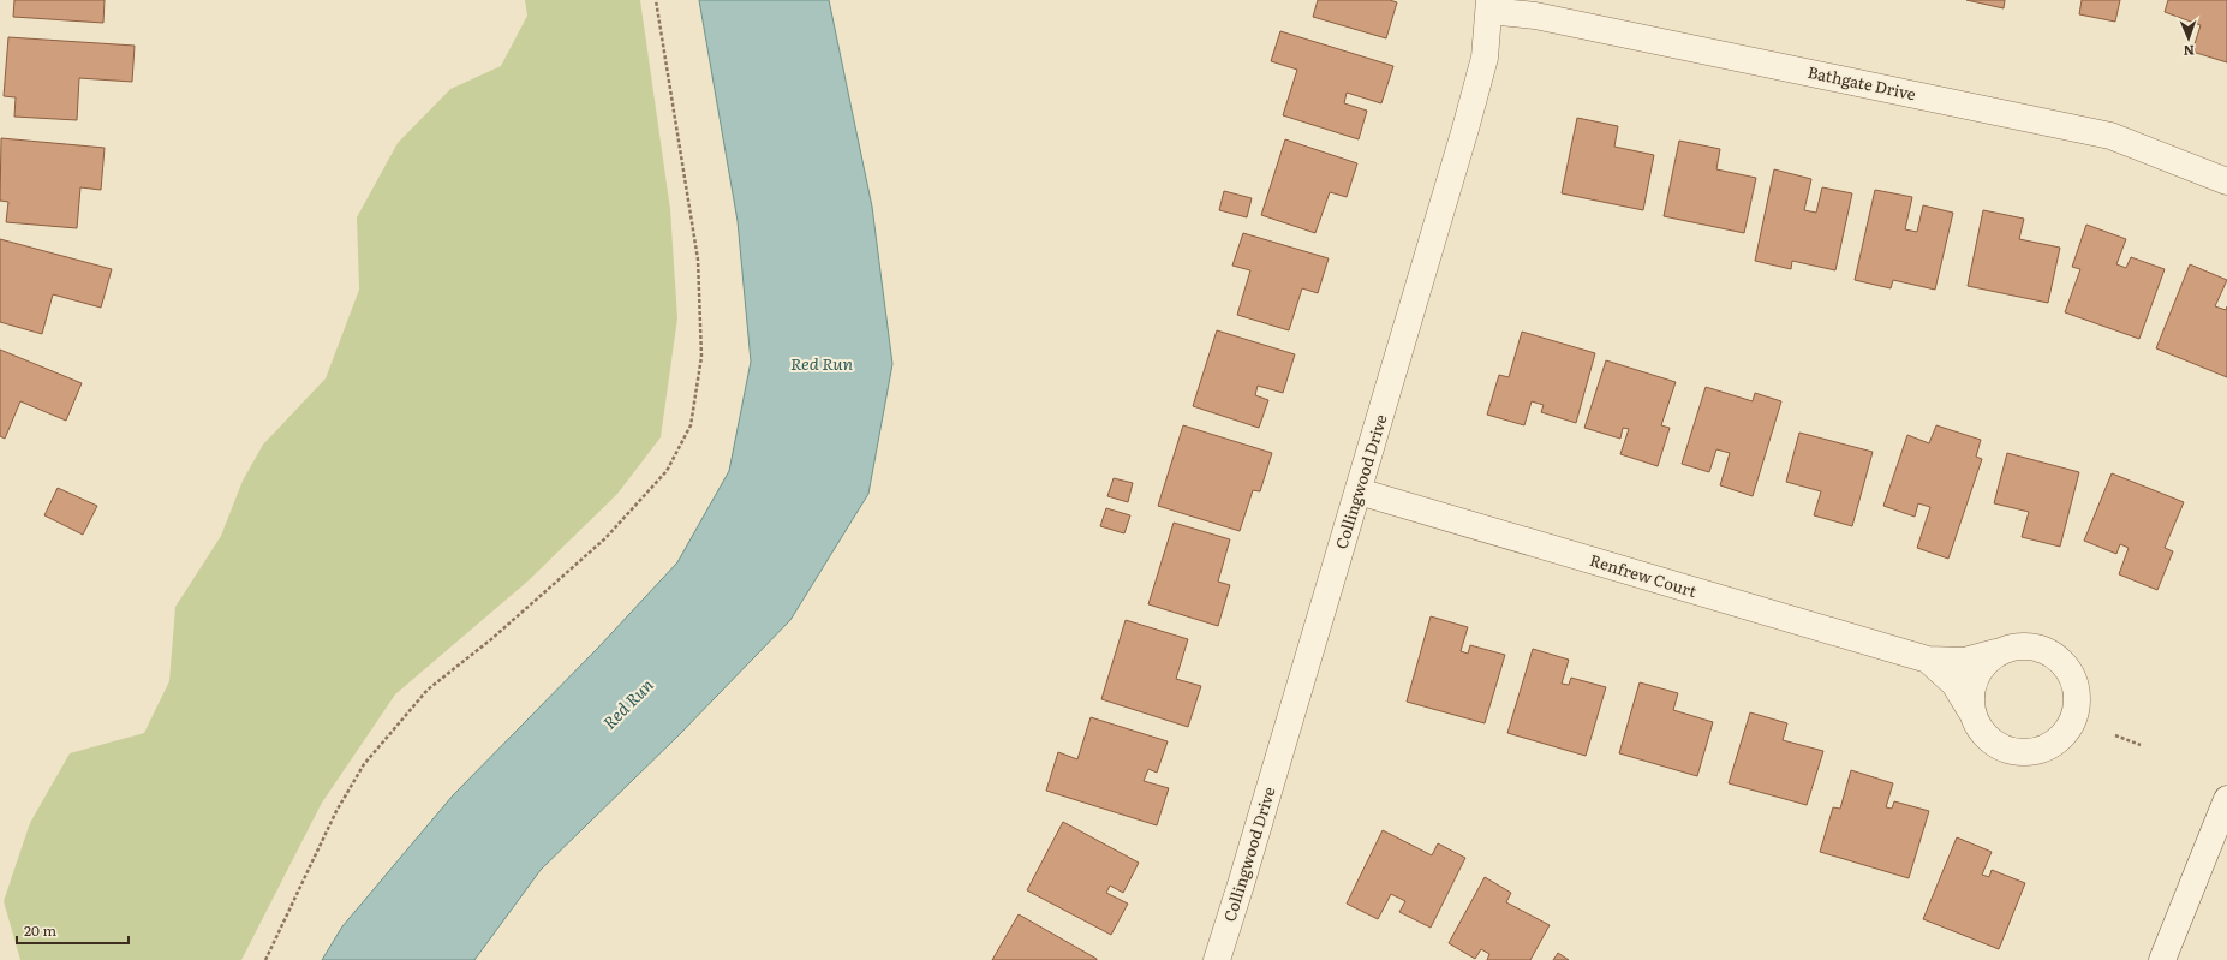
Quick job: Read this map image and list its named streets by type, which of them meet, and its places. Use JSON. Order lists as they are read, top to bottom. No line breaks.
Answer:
{"streets":{"street":["Bathgate Drive","Collingwood Drive","Renfrew Court"]},"crossings":[["Bathgate Drive","Collingwood Drive"],["Collingwood Drive","Renfrew Court"]],"water":["Red Run"],"scale_bar":"20 m","north":"bottom"}
